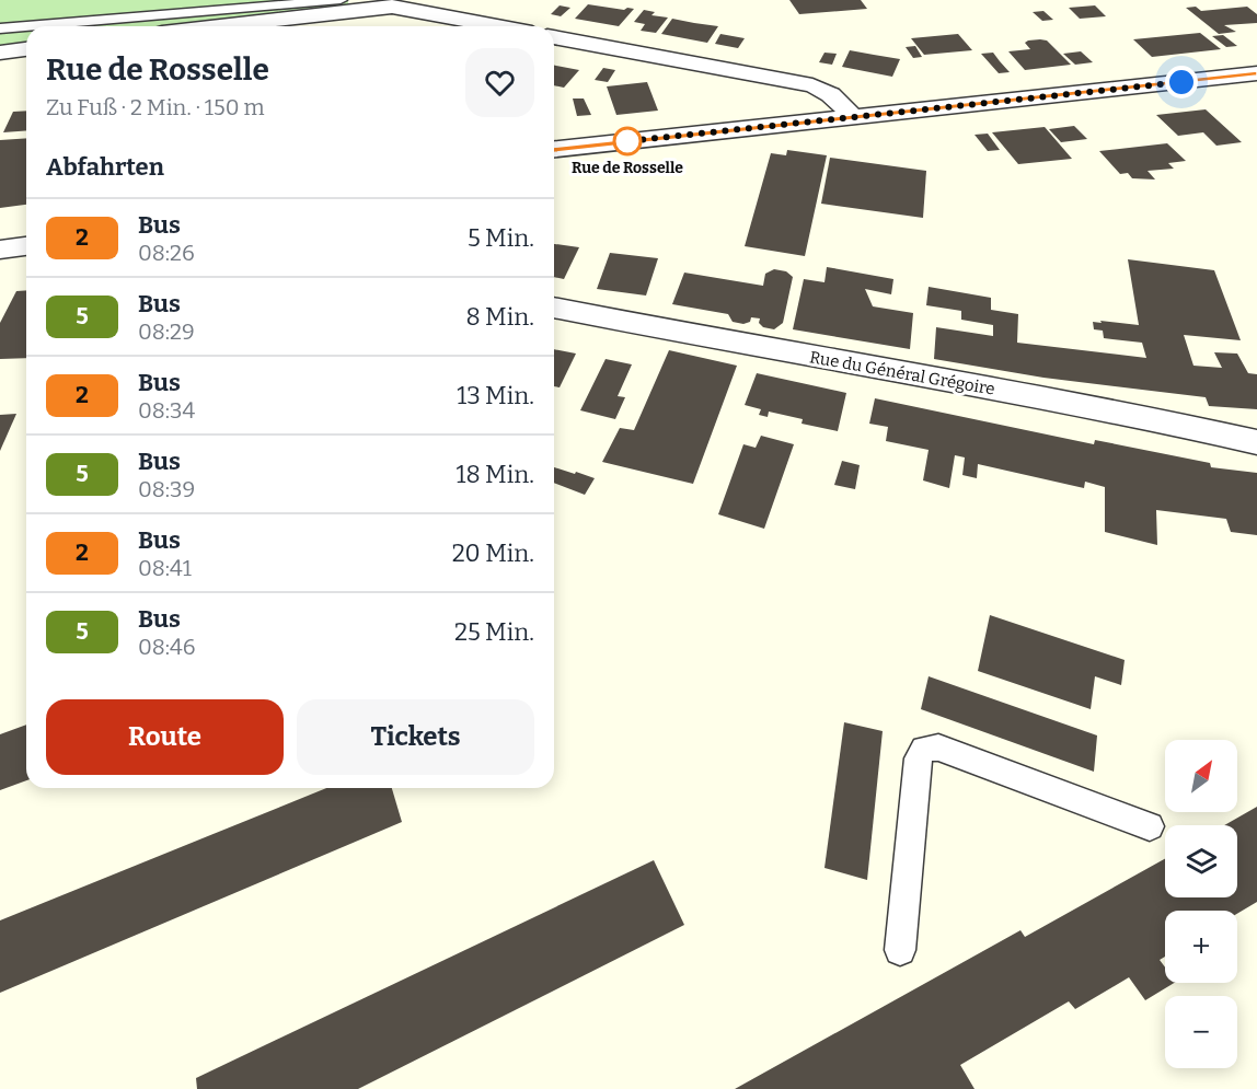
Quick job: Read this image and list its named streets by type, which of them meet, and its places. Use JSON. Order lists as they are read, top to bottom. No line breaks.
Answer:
{"streets":{"street":["Rue du Général Grégoire"]},"places":["Rue de Rosselle"],"lines":["bus line 2"],"north":"top right","page":{"heading":[["Rue de Rosselle","Zu Fuß · 2 Min. · 150 m"],"Abfahrten"],"list":[{"mark":"2","name":"Bus","note":"08:26","value":"5 Min."},{"mark":"5","name":"Bus","note":"08:29","value":"8 Min."},{"mark":"2","name":"Bus","note":"08:34","value":"13 Min."},{"mark":"5","name":"Bus","note":"08:39","value":"18 Min."},{"mark":"2","name":"Bus","note":"08:41","value":"20 Min."},{"mark":"5","name":"Bus","note":"08:46","value":"25 Min."}],"buttons":["Route","Tickets"],"map_buttons":["+","−"]}}
